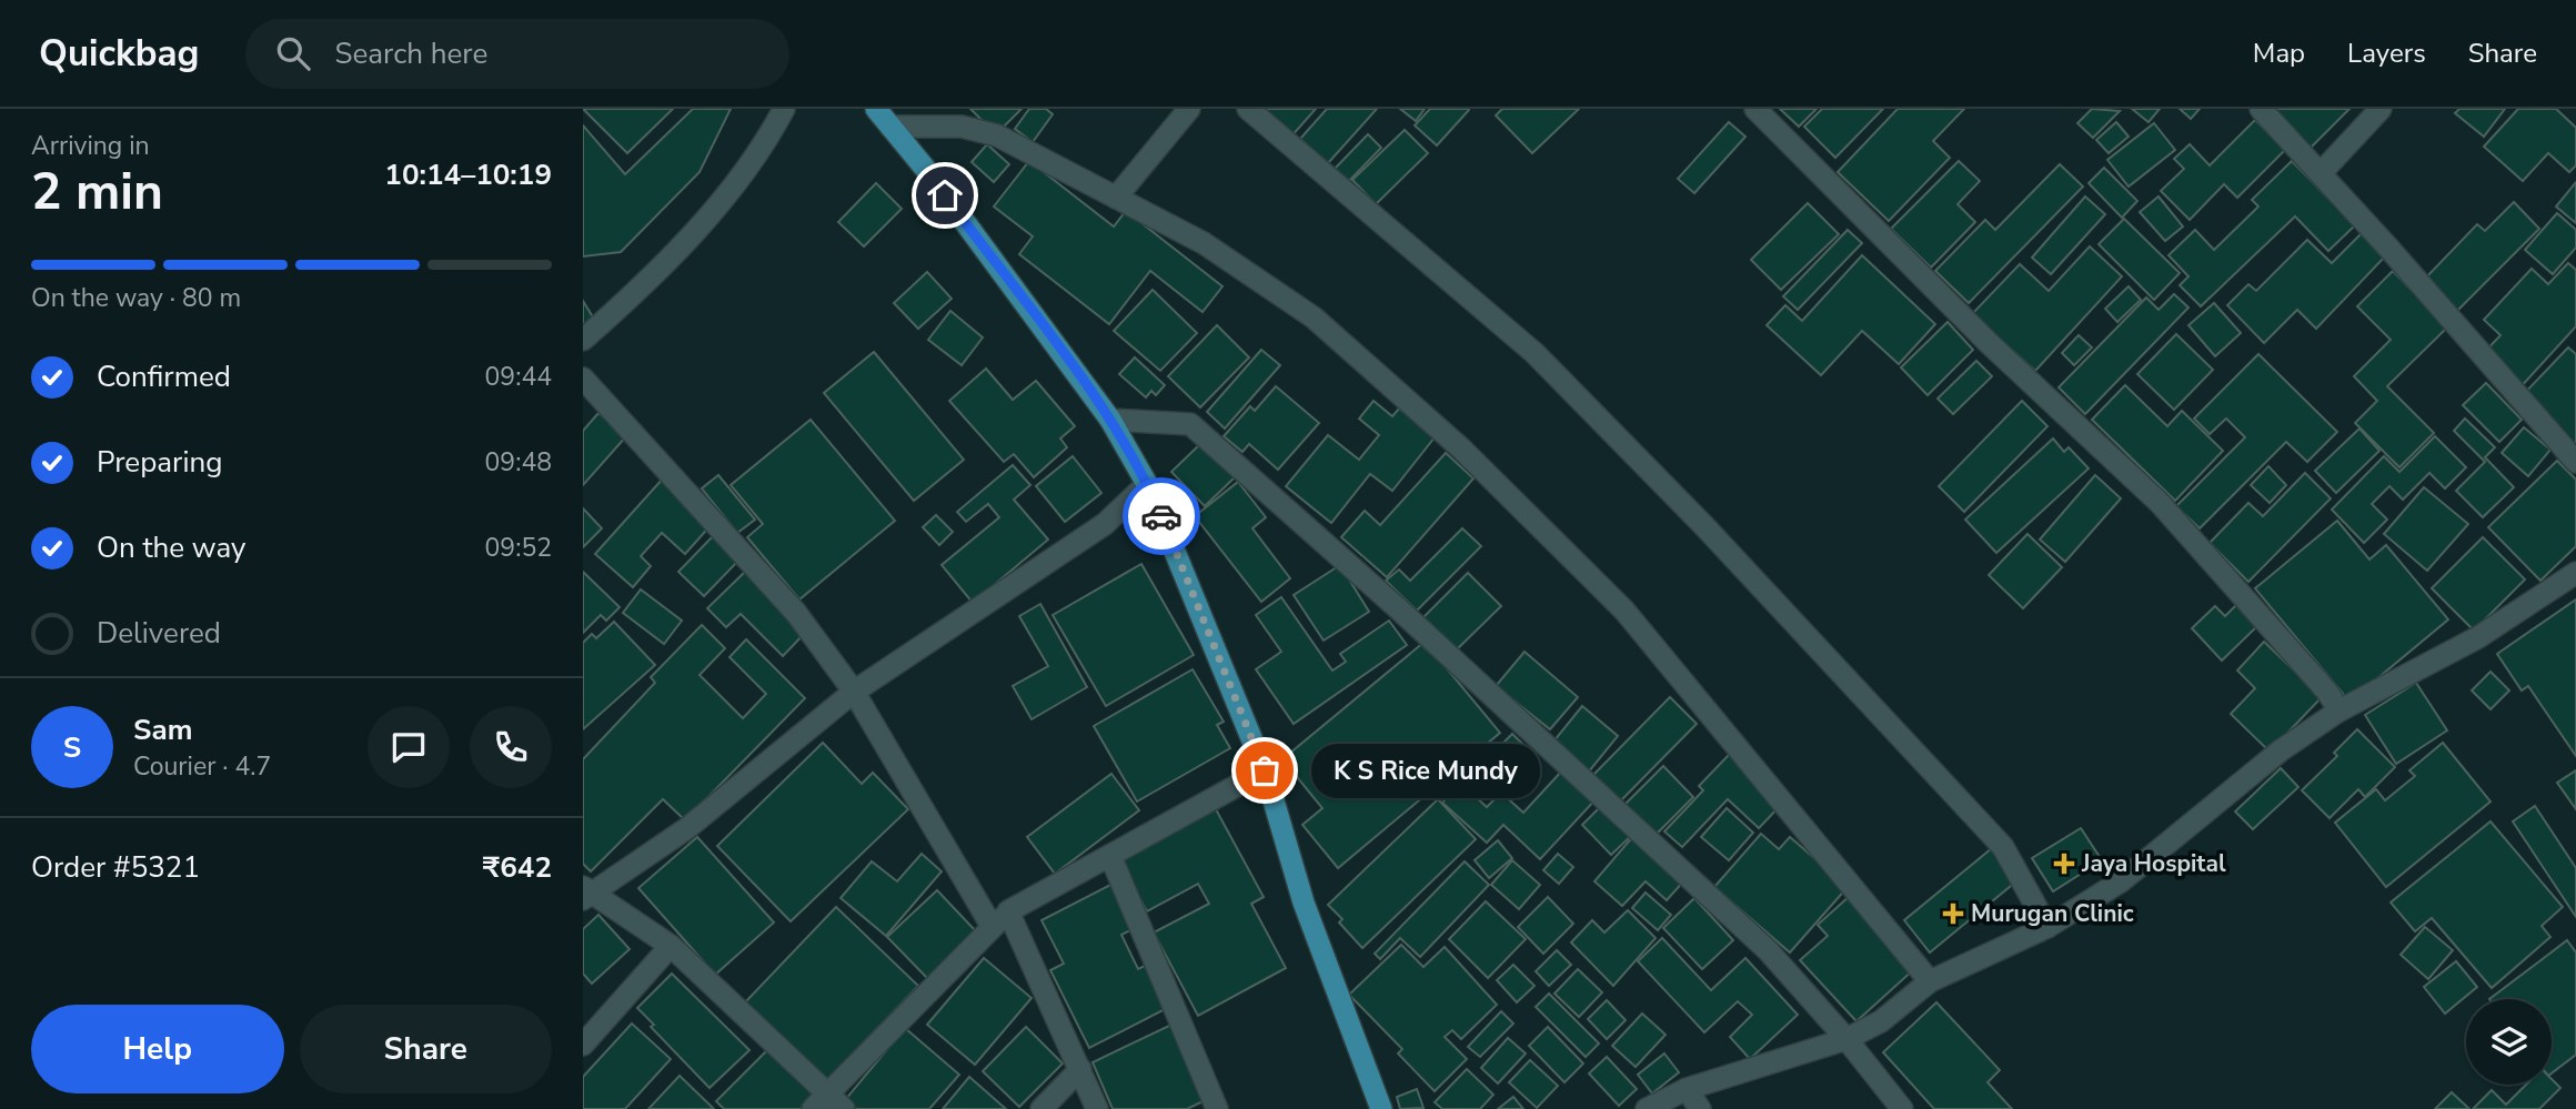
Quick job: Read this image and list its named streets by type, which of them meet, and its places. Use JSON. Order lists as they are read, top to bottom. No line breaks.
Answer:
{"places":{"other":["K S Rice Mundy"],"health":["Jaya Hospital","Murugan Clinic"]},"page":{"header":"Quickbag","search":"Search here","nav":["Map","Layers","Share"],"heading":["2 min","Arriving in","10:14–10:19"],"panel":["Sam","Courier · 4.7","Order #5321","₹642"],"bar":"On the way · 80 m","list":[["Confirmed","09:44"],["Preparing","09:48"],["On the way","09:52"],"Delivered"],"round":"S","bubble":"K S Rice Mundy","buttons":["Help","Share"]}}
